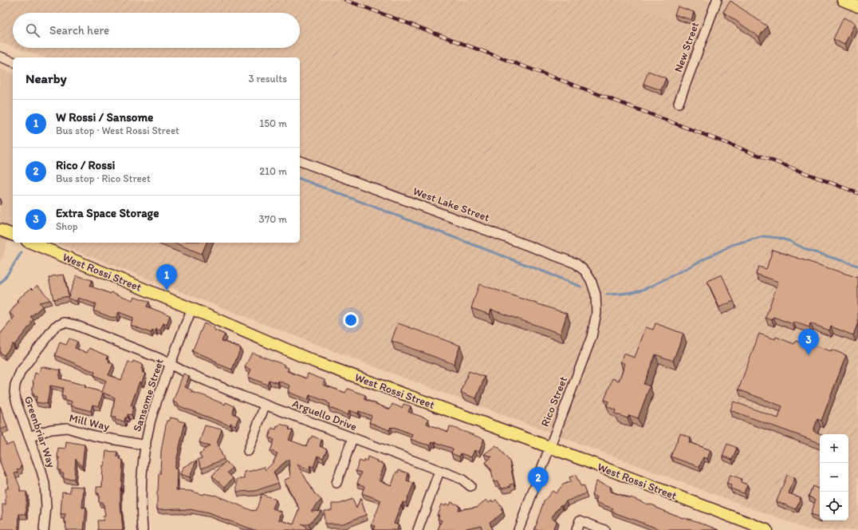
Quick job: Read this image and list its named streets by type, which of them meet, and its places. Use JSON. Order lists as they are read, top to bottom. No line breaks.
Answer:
{"streets":{"main road":["West Rossi Street"],"street":["New Street","West Lake Street","Sansome Street","Rico Street","Arguello Drive","Mill Way","Greenbriar Way"]},"crossings":[["West Lake Street","Rico Street"],["West Rossi Street","Sansome Street"],["West Rossi Street","Rico Street"],["Sansome Street","Arguello Drive"],["Sansome Street","Mill Way"],["Sansome Street","Greenbriar Way"],["Arguello Drive","Greenbriar Way"],["Mill Way","Greenbriar Way"]],"page":{"search":"Search here","heading":["Nearby","3 results"],"list":[{"mark":"1","name":"W Rossi / Sansome","note":"Bus stop · West Rossi Street","value":"150 m"},{"mark":"2","name":"Rico / Rossi","note":"Bus stop · Rico Street","value":"210 m"},{"mark":"3","name":"Extra Space Storage","note":"Shop","value":"370 m"}],"pins":["1","3","2"],"map_buttons":["+","−"]}}
